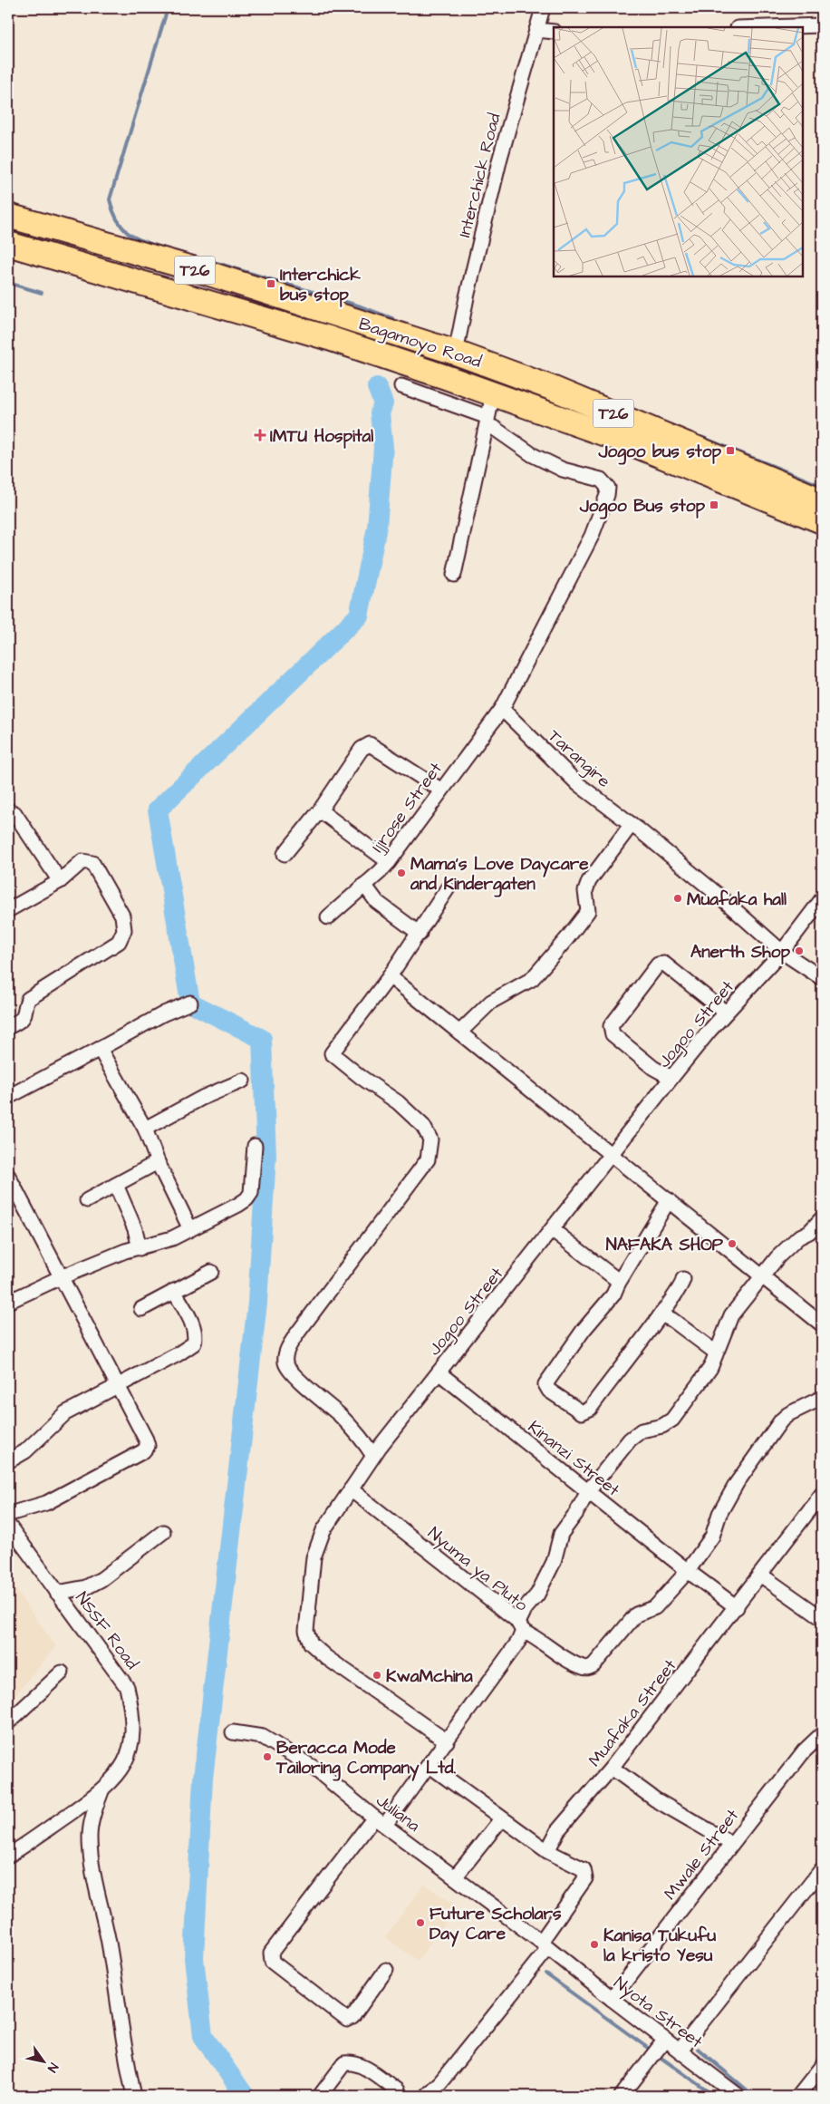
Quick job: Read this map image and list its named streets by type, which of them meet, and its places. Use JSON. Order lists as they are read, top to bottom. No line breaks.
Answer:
{"streets":{"highway":["T26","Bagamoyo Road"],"street":["Interchick Road","Tarangire","Ijjrose Street","Jogoo Street","Kinanzi Street","Nyuma ya Pluto","NSSF Road","Muafaka Street","Juliana","Mwale Street","Nyota Street"]},"crossings":[["Interchick Road","Bagamoyo Road"],["Tarangire","Ijjrose Street"],["Tarangire","Jogoo Street"],["Jogoo Street","Kinanzi Street"],["Jogoo Street","Nyuma ya Pluto"],["Kinanzi Street","Muafaka Street"],["Nyuma ya Pluto","Juliana"],["Juliana","Nyota Street"],["Mwale Street","Nyota Street"]],"places":{"transit":["Interchick bus stop","Jogoo bus stop","Jogoo Bus stop"],"health":["IMTU Hospital"],"other":["Mama's Love Daycare and Kindergaten","Muafaka hall","Anerth Shop","NAFAKA SHOP","KwaMchina","Beracca Mode Tailoring Company Ltd.","Future Scholars Day Care","Kanisa Tukufu la kristo Yesu"]},"north":"bottom right"}
